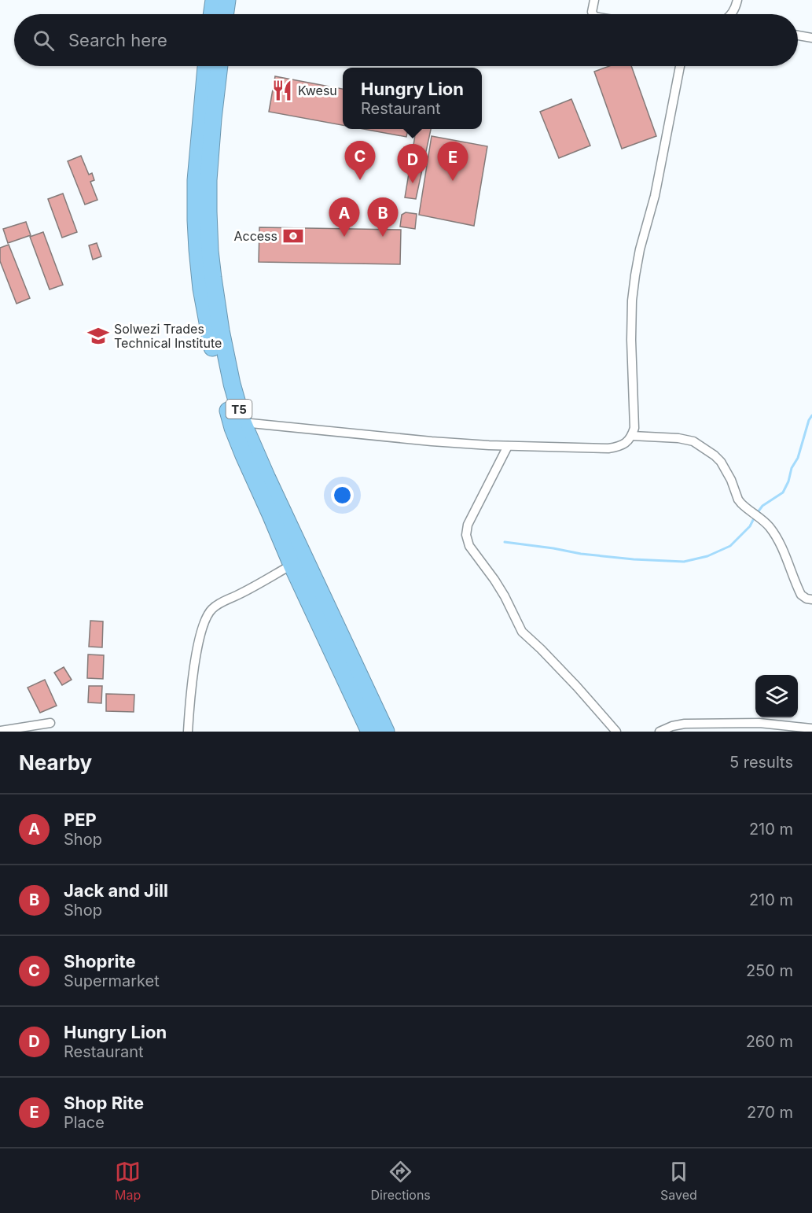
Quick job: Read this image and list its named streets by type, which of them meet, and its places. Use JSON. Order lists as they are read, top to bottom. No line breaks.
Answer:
{"streets":{"highway":["T5"]},"places":{"restaurant":["Kwesu"],"bank":["Access"],"school or university":["Solwezi Trades Technical Institute"]},"page":{"search":"Search here","popup":["Hungry Lion","Restaurant"],"pins":["C","E","D","A","B"],"heading":["Nearby","5 results"],"list":[{"mark":"A","name":"PEP","note":"Shop","value":"210 m"},{"mark":"B","name":"Jack and Jill","note":"Shop","value":"210 m"},{"mark":"C","name":"Shoprite","note":"Supermarket","value":"250 m"},{"mark":"D","name":"Hungry Lion","note":"Restaurant","value":"260 m"},{"mark":"E","name":"Shop Rite","note":"Place","value":"270 m"}],"nav":["Map","Directions","Saved"]}}
